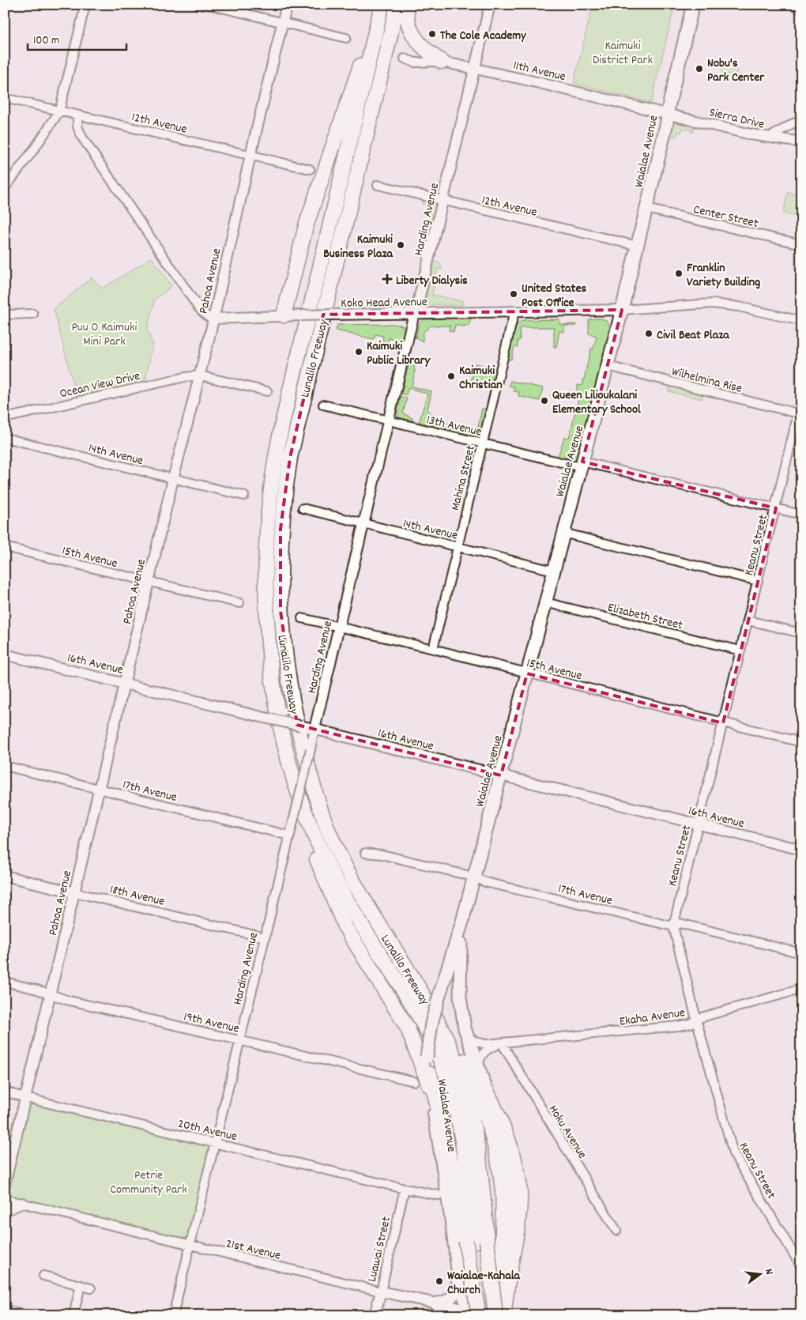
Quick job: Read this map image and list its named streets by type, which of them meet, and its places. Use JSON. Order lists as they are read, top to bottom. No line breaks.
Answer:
{"streets":{"highway":["Lunalilo Freeway"],"main road":["Waialae Avenue"],"street":["11th Avenue","Sierra Drive","12th Avenue","Center Street","Harding Avenue","Pahoa Avenue","Koko Head Avenue","Wilhelmina Rise","Ocean View Drive","13th Avenue","14th Avenue","Mahina Street","Keanu Street","15th Avenue","Elizabeth Street","16th Avenue","17th Avenue","18th Avenue","Ekaha Avenue","19th Avenue","20th Avenue","Hoku Avenue","21st Avenue","Luawai Street"]},"crossings":[["11th Avenue","Sierra Drive"],["11th Avenue","Waialae Avenue"],["11th Avenue","Harding Avenue"],["Sierra Drive","Waialae Avenue"],["12th Avenue","Waialae Avenue"],["12th Avenue","Harding Avenue"],["12th Avenue","Pahoa Avenue"],["Waialae Avenue","Center Street"],["Waialae Avenue","Koko Head Avenue"],["Waialae Avenue","Lunalilo Freeway"],["Waialae Avenue","Wilhelmina Rise"],["Waialae Avenue","13th Avenue"],["Waialae Avenue","14th Avenue"],["Waialae Avenue","15th Avenue"],["Waialae Avenue","Elizabeth Street"],["Waialae Avenue","16th Avenue"],["Waialae Avenue","17th Avenue"],["Waialae Avenue","Ekaha Avenue"],["Waialae Avenue","21st Avenue"],["Harding Avenue","Koko Head Avenue"],["Harding Avenue","13th Avenue"],["Harding Avenue","14th Avenue"],["Harding Avenue","15th Avenue"],["Harding Avenue","16th Avenue"],["Harding Avenue","17th Avenue"],["Harding Avenue","18th Avenue"],["Harding Avenue","19th Avenue"],["Harding Avenue","20th Avenue"],["Harding Avenue","21st Avenue"],["Pahoa Avenue","Koko Head Avenue"],["Pahoa Avenue","Ocean View Drive"],["Pahoa Avenue","14th Avenue"],["Pahoa Avenue","15th Avenue"],["Pahoa Avenue","16th Avenue"],["Pahoa Avenue","17th Avenue"],["Pahoa Avenue","18th Avenue"],["Pahoa Avenue","19th Avenue"],["Pahoa Avenue","20th Avenue"],["Koko Head Avenue","Mahina Street"],["Lunalilo Freeway","21st Avenue"],["Wilhelmina Rise","Keanu Street"],["13th Avenue","Mahina Street"],["13th Avenue","Keanu Street"],["14th Avenue","Mahina Street"],["Mahina Street","15th Avenue"],["Keanu Street","15th Avenue"],["Keanu Street","Elizabeth Street"],["Keanu Street","16th Avenue"],["Keanu Street","17th Avenue"],["Keanu Street","Ekaha Avenue"],["Ekaha Avenue","Hoku Avenue"],["20th Avenue","Luawai Street"],["21st Avenue","Luawai Street"]],"parks":["Kaimuki District Park","Puu O Kaimuki Mini Park","Petrie Community Park"],"places":{"other":["The Cole Academy","Nobu's Park Center","Kaimuki Business Plaza","Franklin Variety Building","United States Post Office","Civil Beat Plaza","Kaimuki Public Library","Kaimuki Christian","Queen Lilioukalani Elementary School","Waialae-Kahala Church"],"health":["Liberty Dialysis"]},"scale_bar":"100 m","north":"right"}
